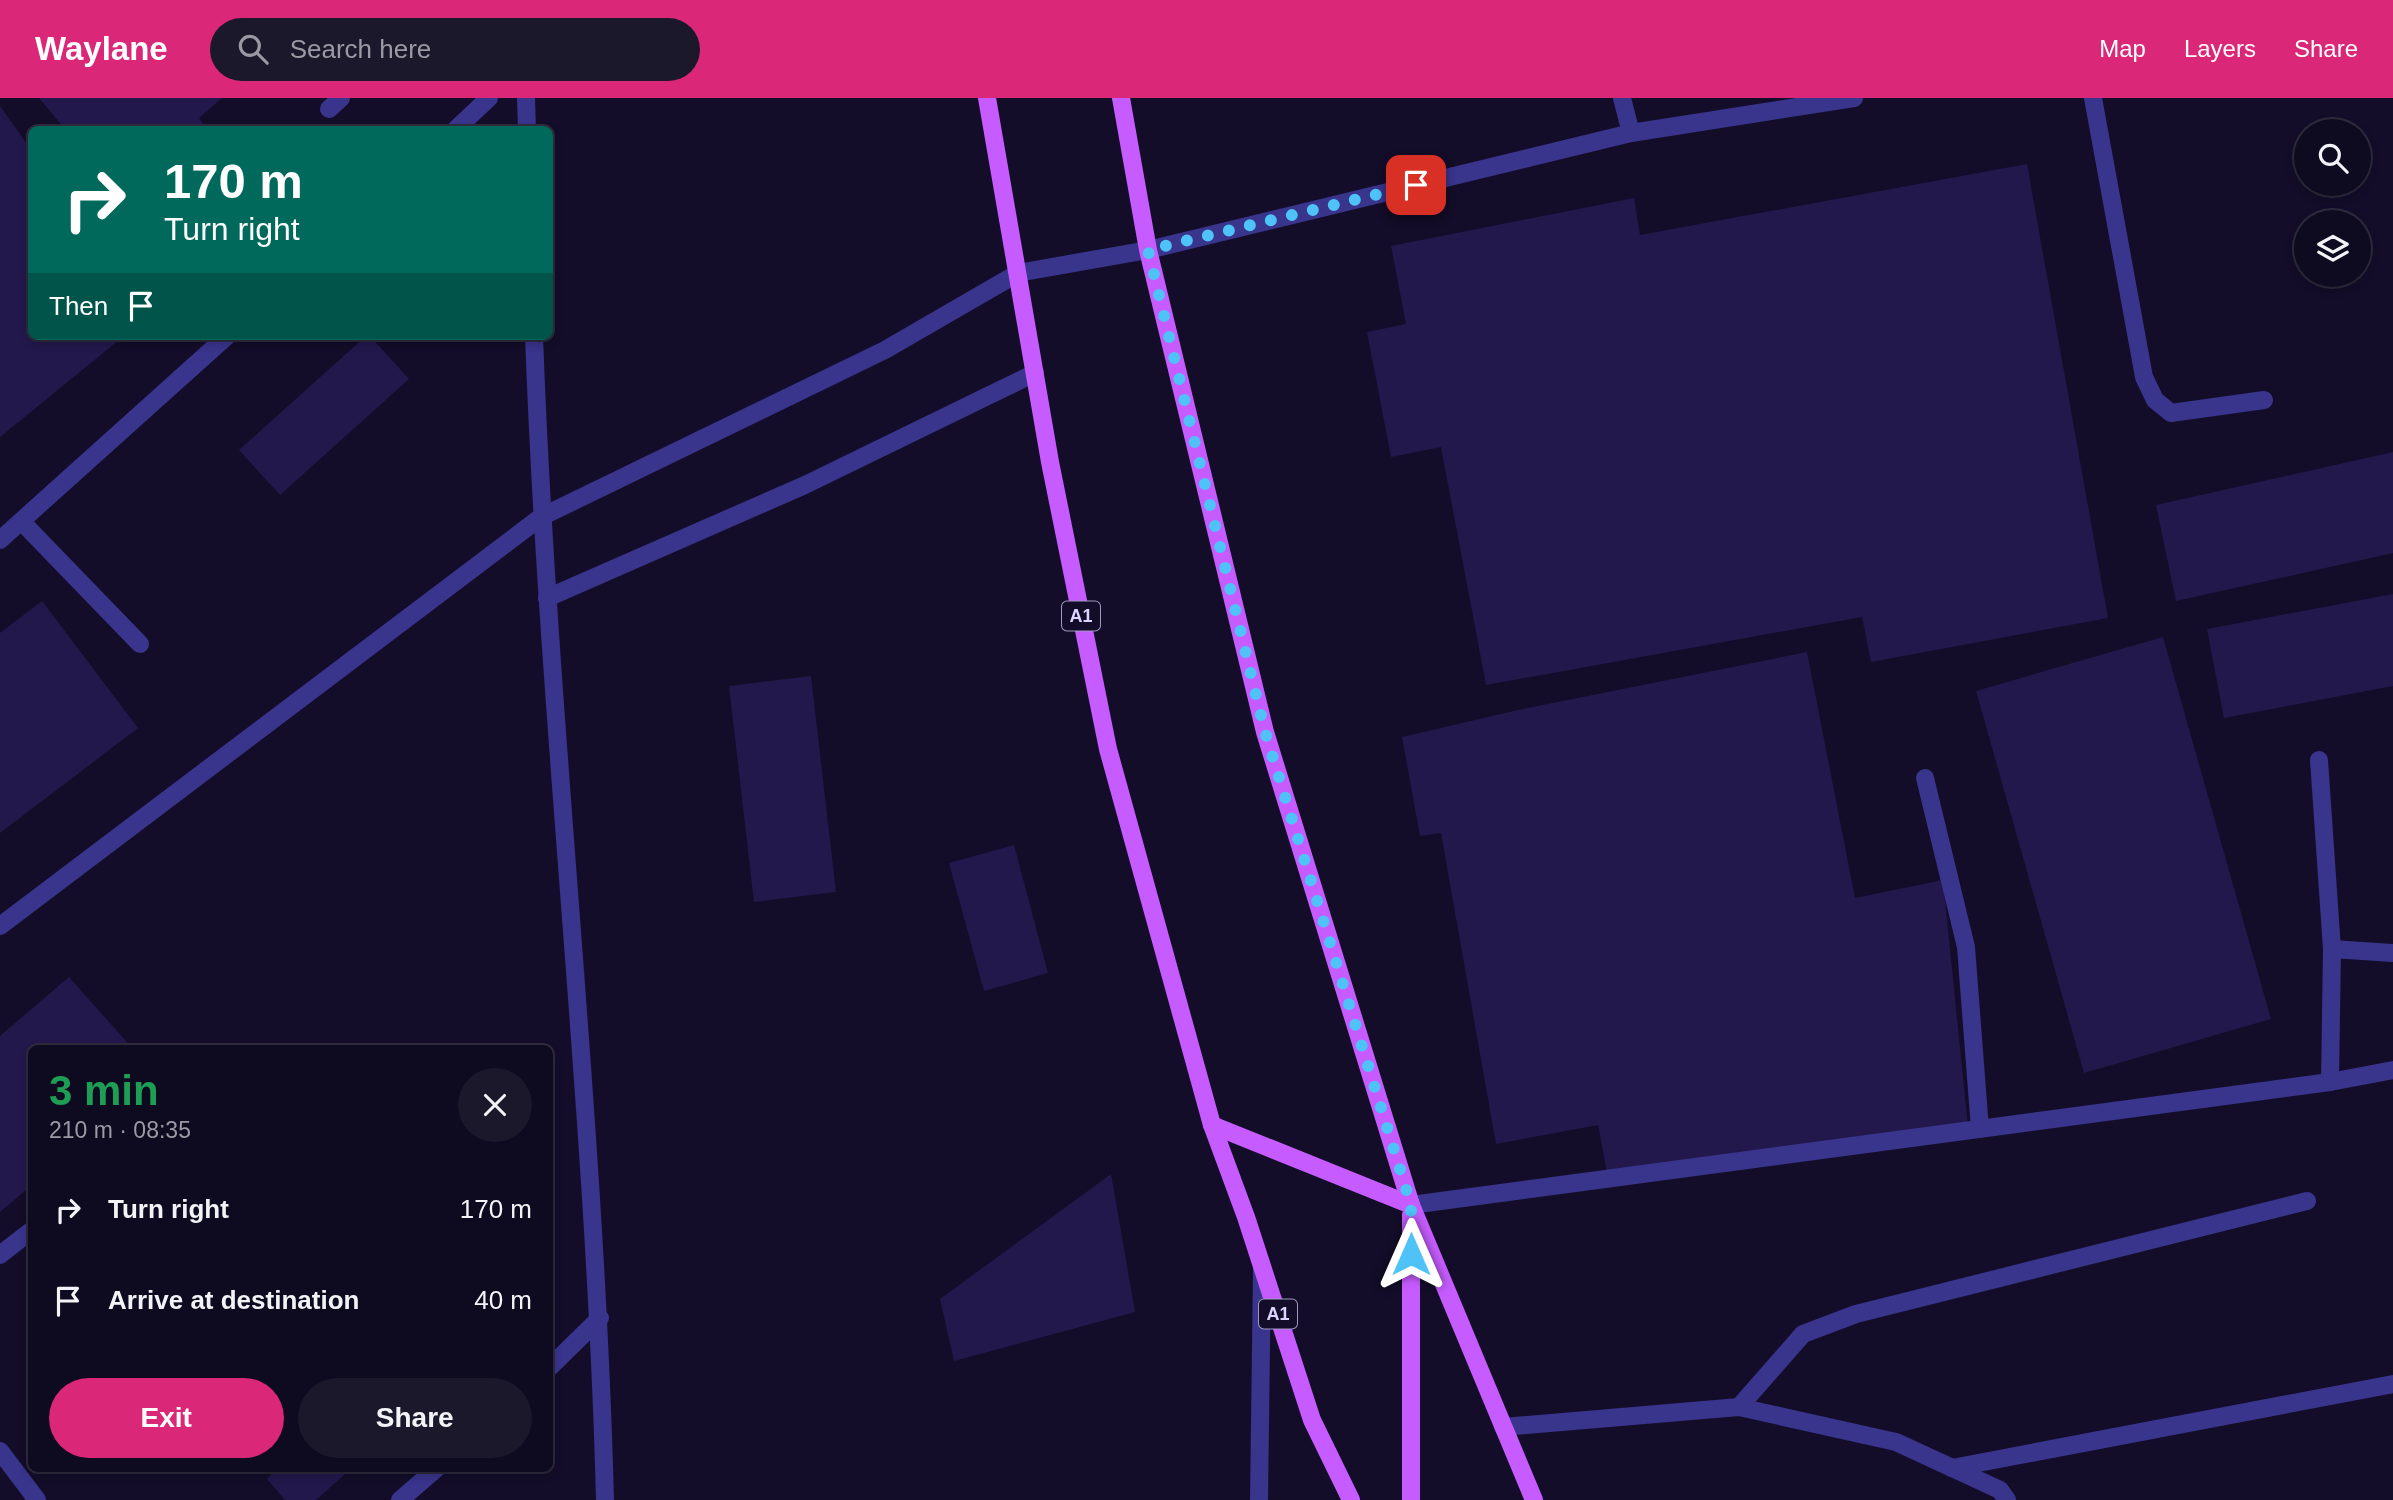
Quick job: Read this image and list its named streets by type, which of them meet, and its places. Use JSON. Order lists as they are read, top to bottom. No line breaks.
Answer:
{"streets":{"main road":["A1"]},"page":{"header":"Waylane","search":"Search here","nav":["Map","Layers","Share"],"turn":["170 m","Turn right"],"then":"Then","heading":["3 min","210 m · 08:35"],"list":[{"name":"Turn right","value":"170 m"},{"name":"Arrive at destination","value":"40 m"}],"buttons":["Exit","Share"]}}
